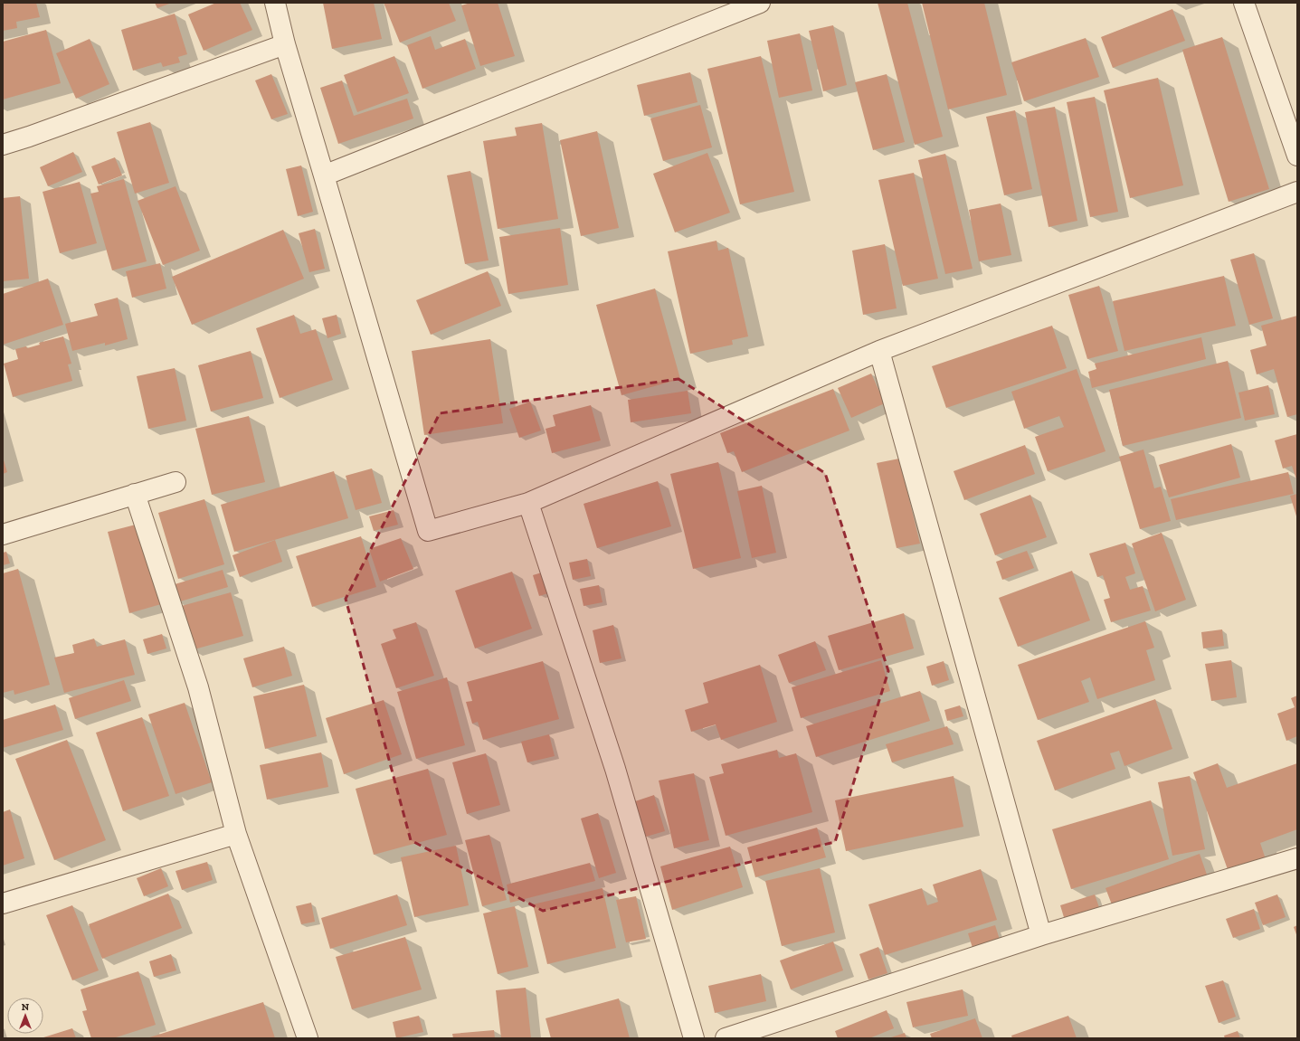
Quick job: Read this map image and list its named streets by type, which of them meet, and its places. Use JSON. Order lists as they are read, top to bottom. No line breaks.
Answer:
{"north":"top"}
